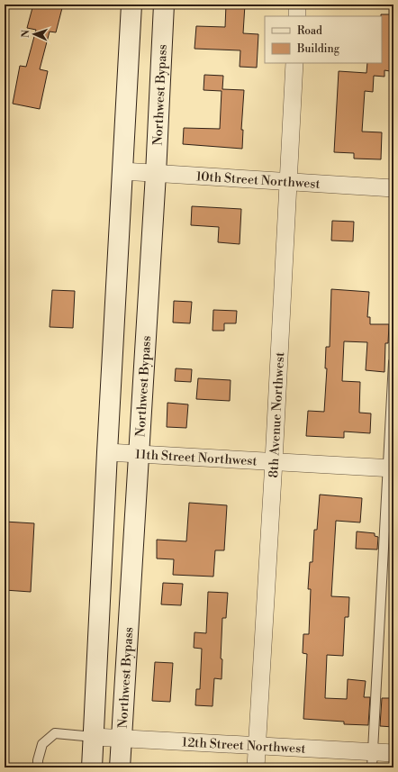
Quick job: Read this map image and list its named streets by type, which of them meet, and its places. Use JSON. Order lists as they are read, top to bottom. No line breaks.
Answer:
{"streets":{"main road":["Northwest Bypass"],"street":["10th Street Northwest","8th Avenue Northwest","11th Street Northwest","12th Street Northwest"]},"crossings":[["Northwest Bypass","10th Street Northwest"],["Northwest Bypass","11th Street Northwest"],["Northwest Bypass","12th Street Northwest"],["10th Street Northwest","8th Avenue Northwest"],["8th Avenue Northwest","11th Street Northwest"],["8th Avenue Northwest","12th Street Northwest"]],"legend":["Road","Building"],"north":"left"}
